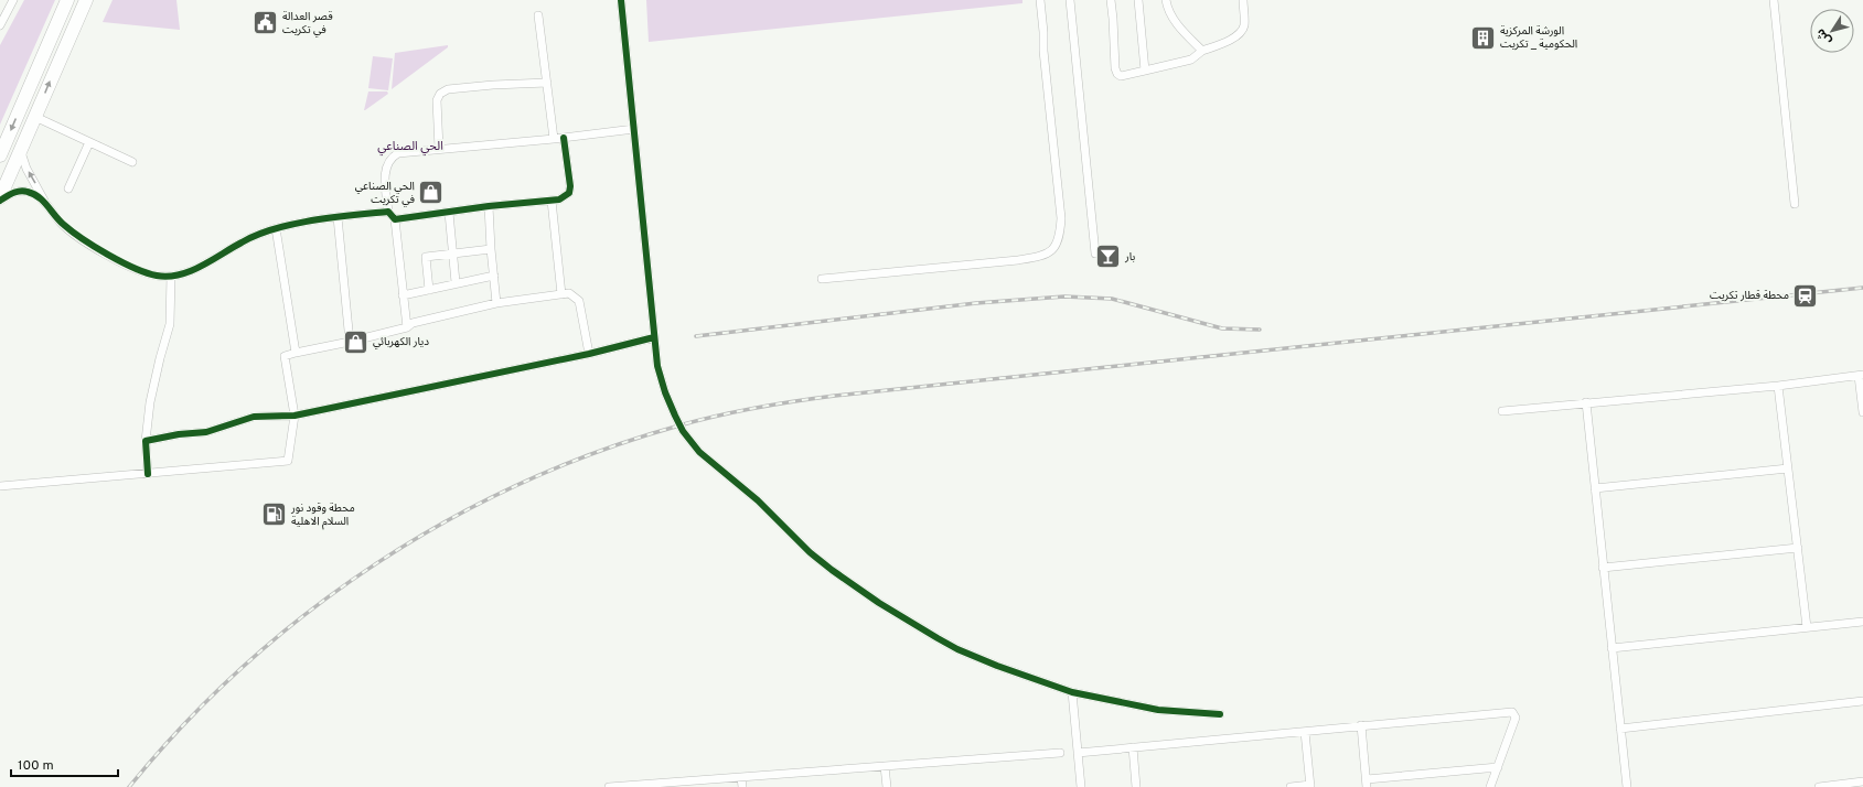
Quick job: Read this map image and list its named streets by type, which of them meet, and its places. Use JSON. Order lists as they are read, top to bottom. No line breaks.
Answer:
{"districts":["الحي الصناعي"],"places":{"public building":["قصر العدالة في تكريت"],"building":["الورشة المركزية الحكومية _ تكريت"],"shop":["الحي الصناعي في تكريت","ديار الكهربائي"],"bar":["بار"],"station":["محطة قطار تكريت"],"fuel station":["محطة وقود نور السلام الاهلية"]},"scale_bar":"100 m","north":"bottom left"}
